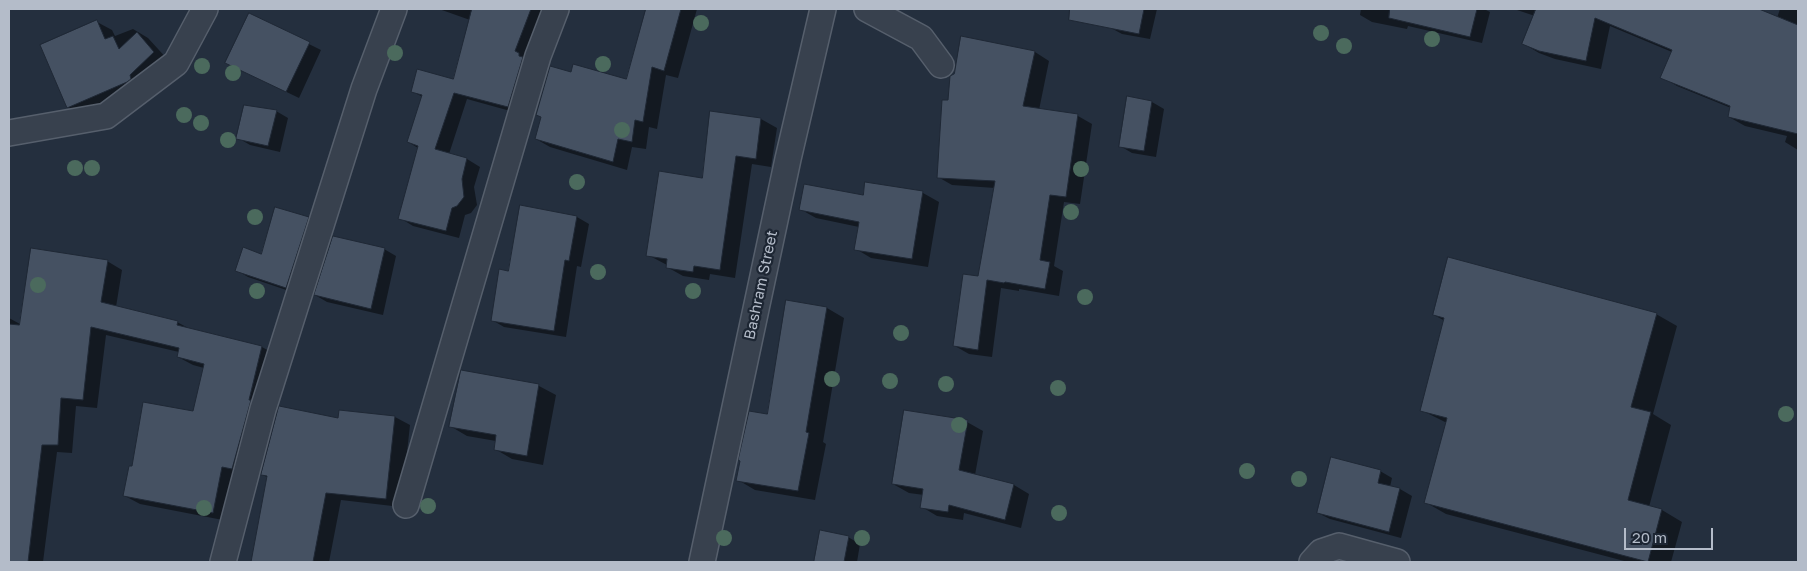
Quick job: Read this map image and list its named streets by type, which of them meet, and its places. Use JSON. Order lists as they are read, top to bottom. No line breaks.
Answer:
{"streets":{"street":["Bashram Street"]},"scale_bar":"20 m"}
